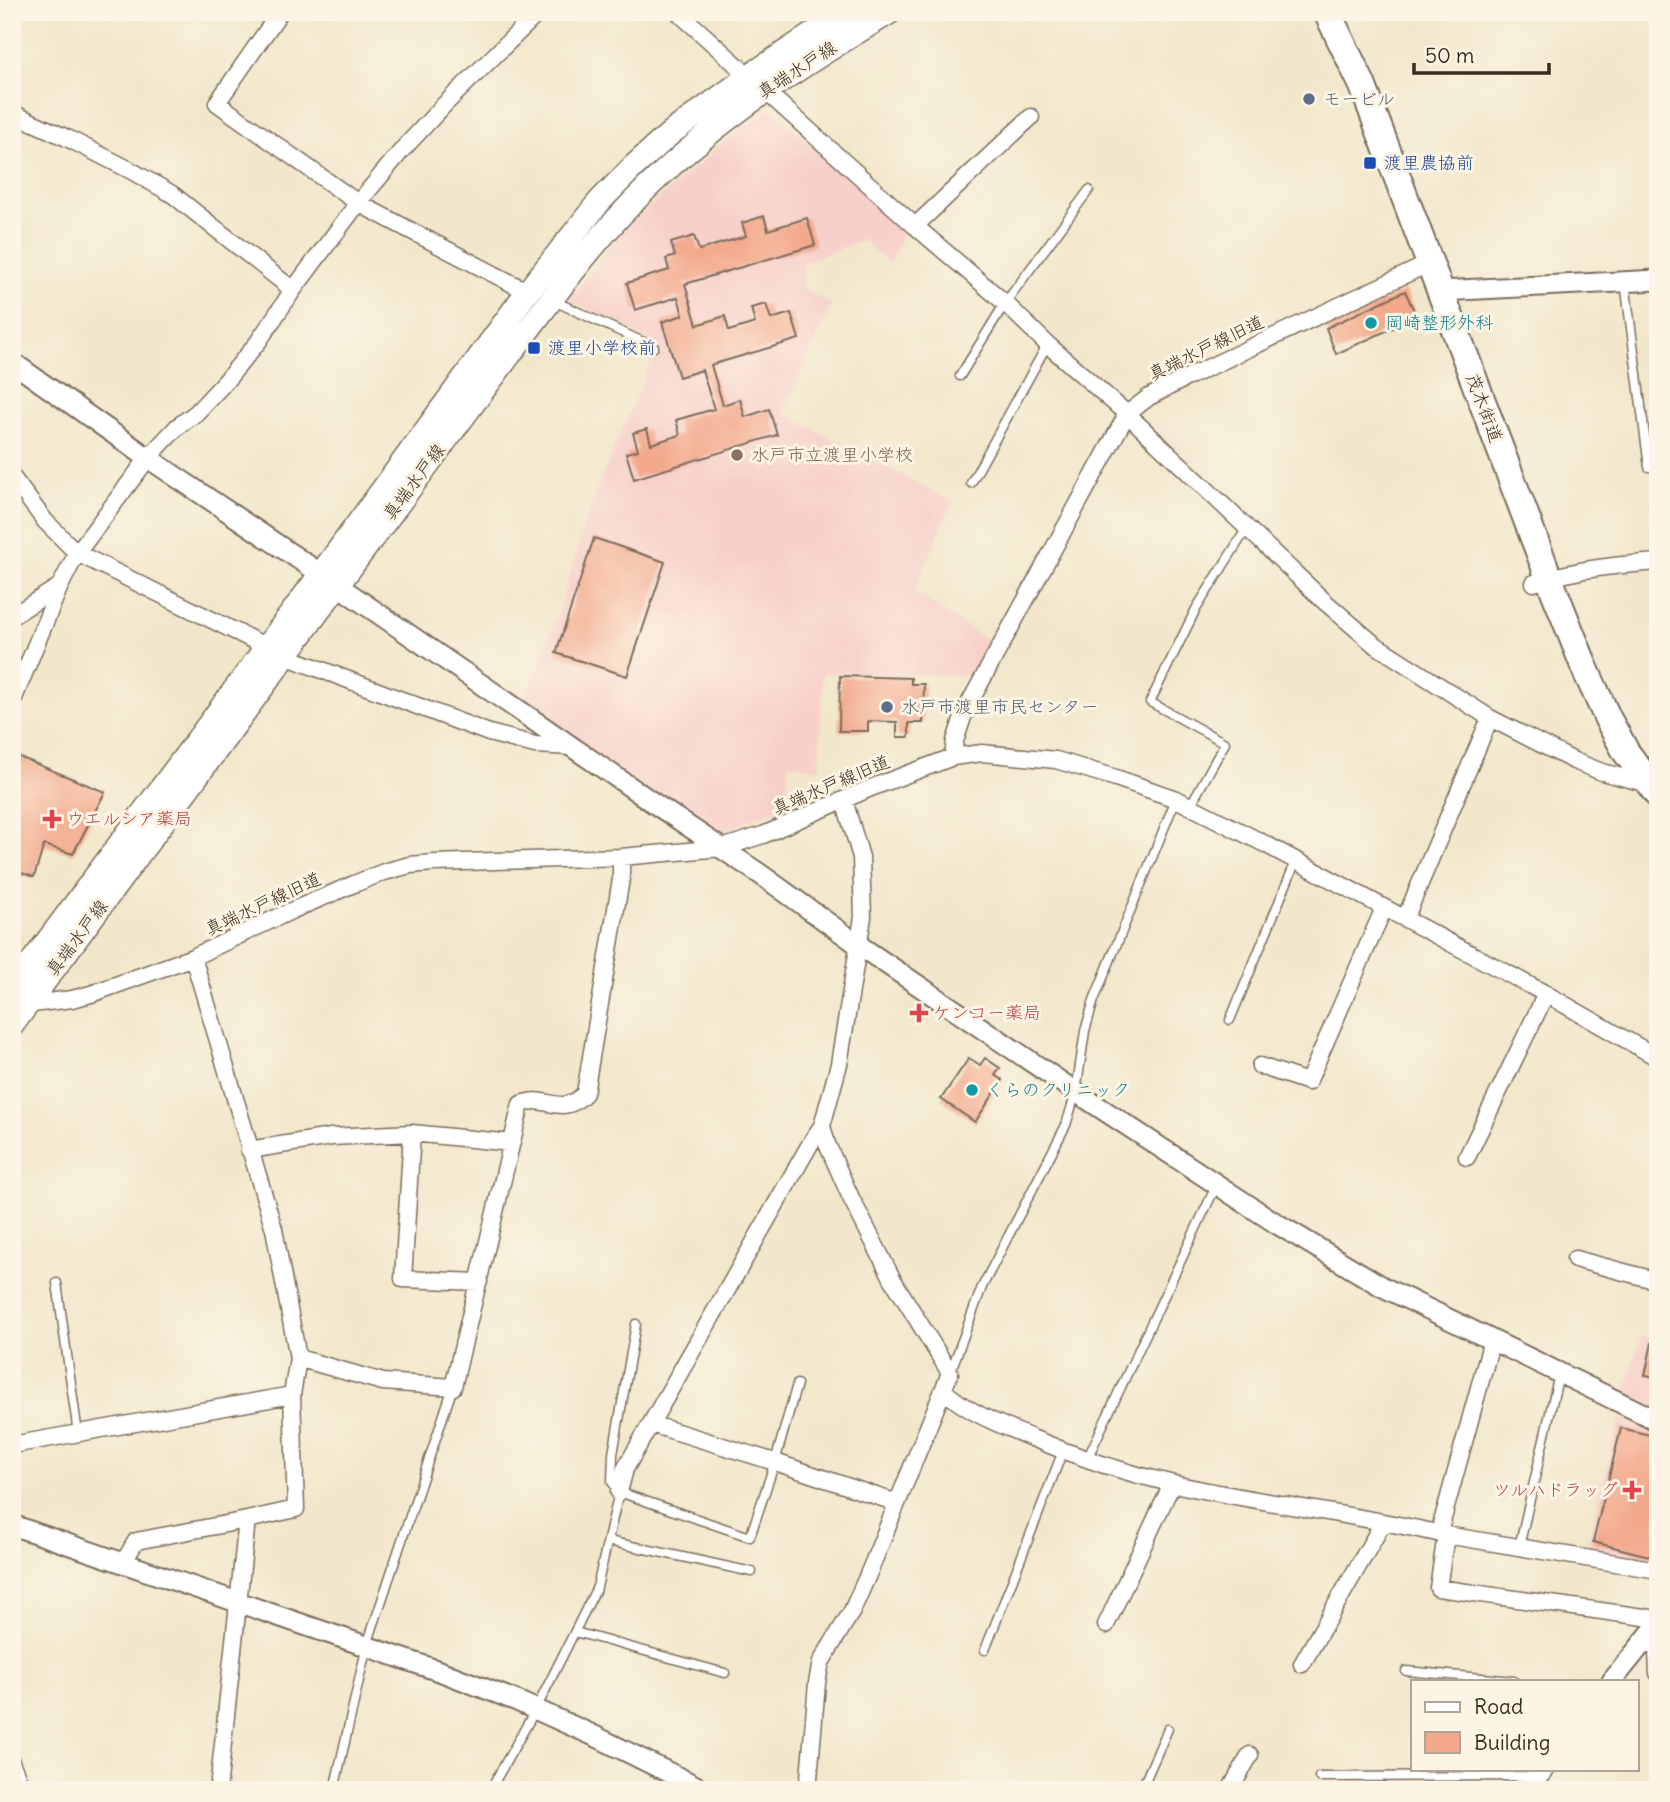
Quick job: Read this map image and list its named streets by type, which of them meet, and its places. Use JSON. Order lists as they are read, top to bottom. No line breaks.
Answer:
{"streets":{"highway":["茂木街道"],"main road":["真端水戸線"],"street":["真端水戸線旧道"]},"crossings":[["真端水戸線","真端水戸線旧道"],["真端水戸線旧道","茂木街道"]],"places":{"other":["モービル","岡崎整形外科","水戸市立渡里小学校","水戸市渡里市民センター","くらのクリニック"],"transit":["渡里農協前","渡里小学校前"],"health":["ウエルシア薬局","ケンコー薬局","ツルハドラッグ"]},"legend":["Road","Building"],"scale_bar":"50 m"}
